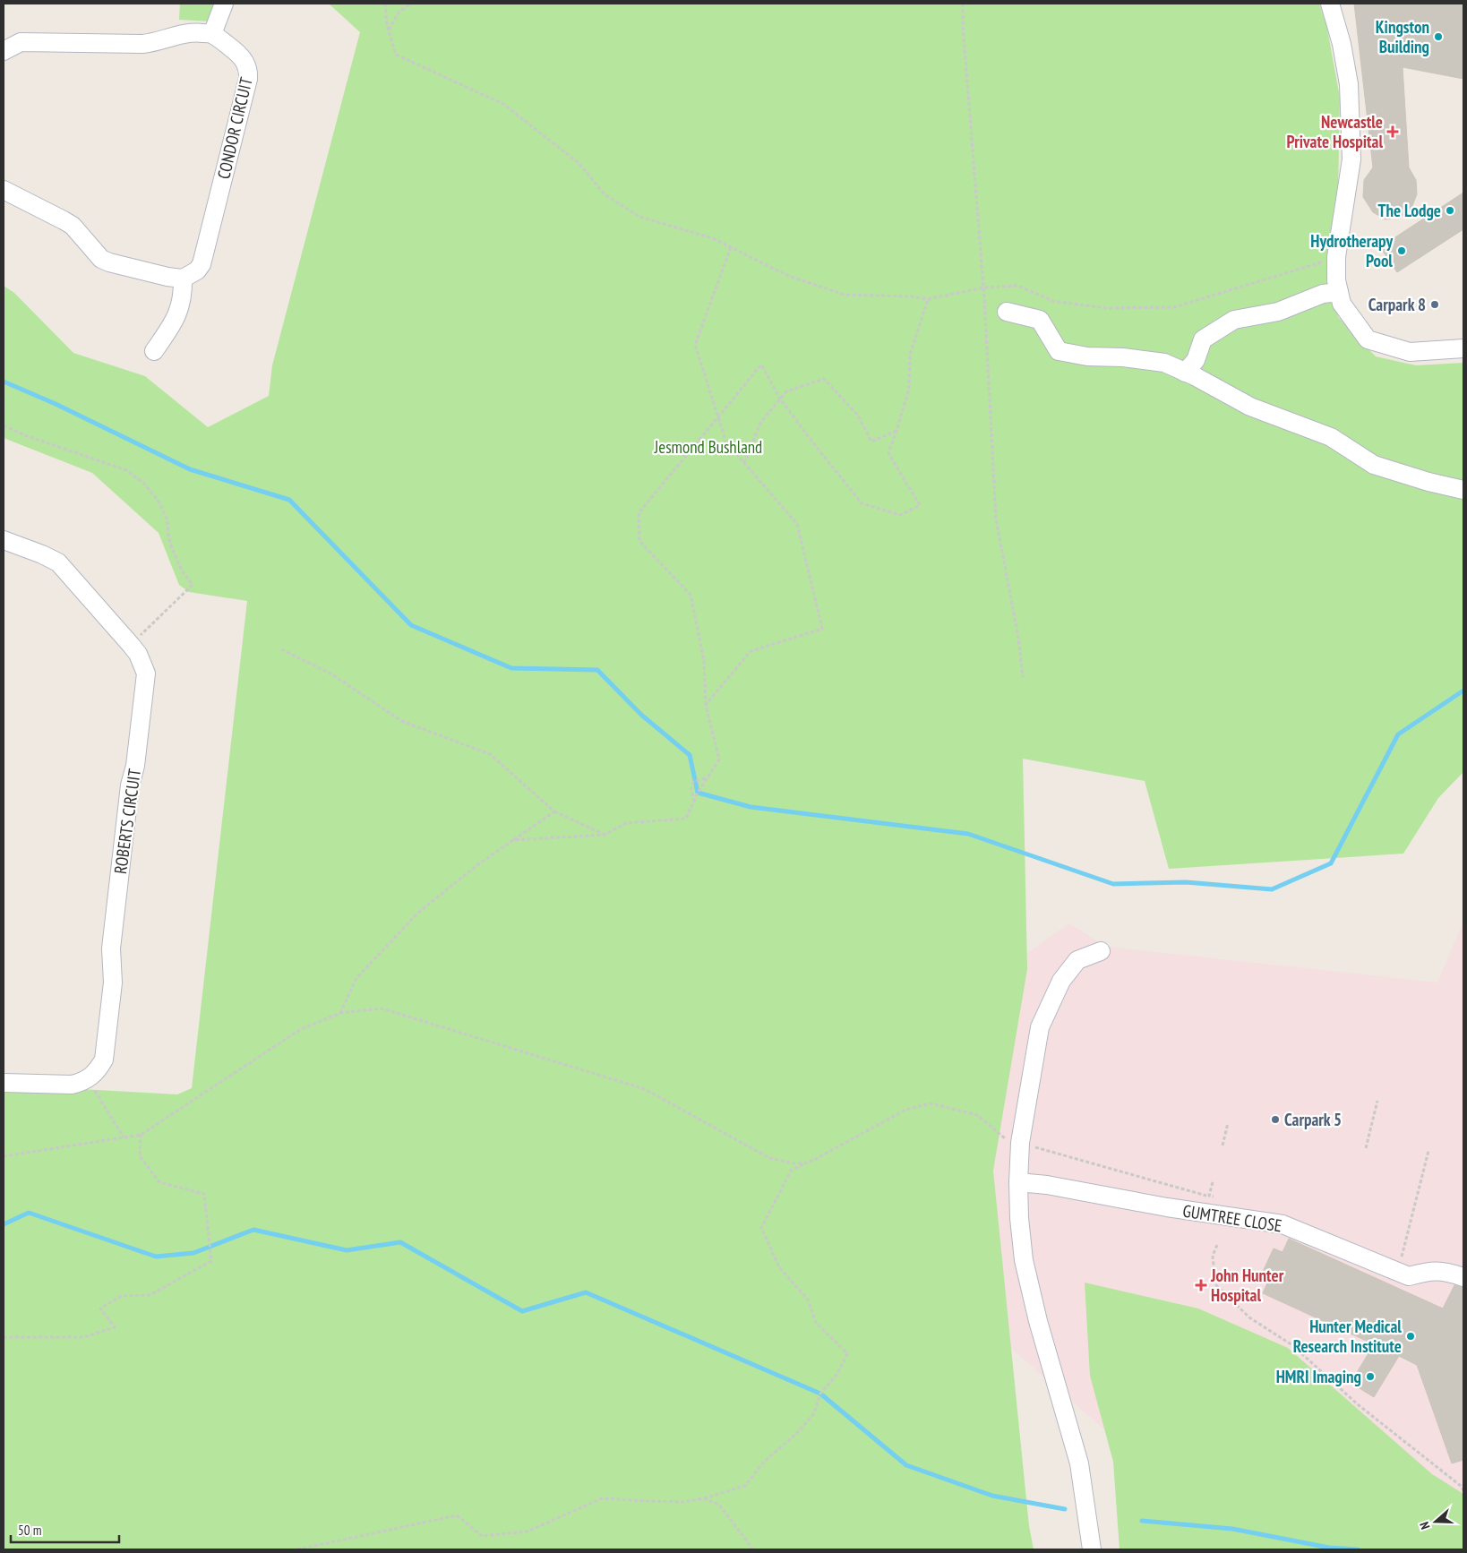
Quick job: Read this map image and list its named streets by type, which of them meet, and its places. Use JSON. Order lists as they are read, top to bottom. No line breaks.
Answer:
{"streets":{"street":["CONDOR CIRCUIT","ROBERTS CIRCUIT","GUMTREE CLOSE"]},"parks":["Jesmond Bushland"],"places":{"other":["Kingston Building","The Lodge","Hydrotherapy Pool","Carpark 8","Carpark 5","Hunter Medical Research Institute","HMRI Imaging"],"health":["Newcastle Private Hospital","John Hunter Hospital"]},"scale_bar":"50 m","north":"left"}
